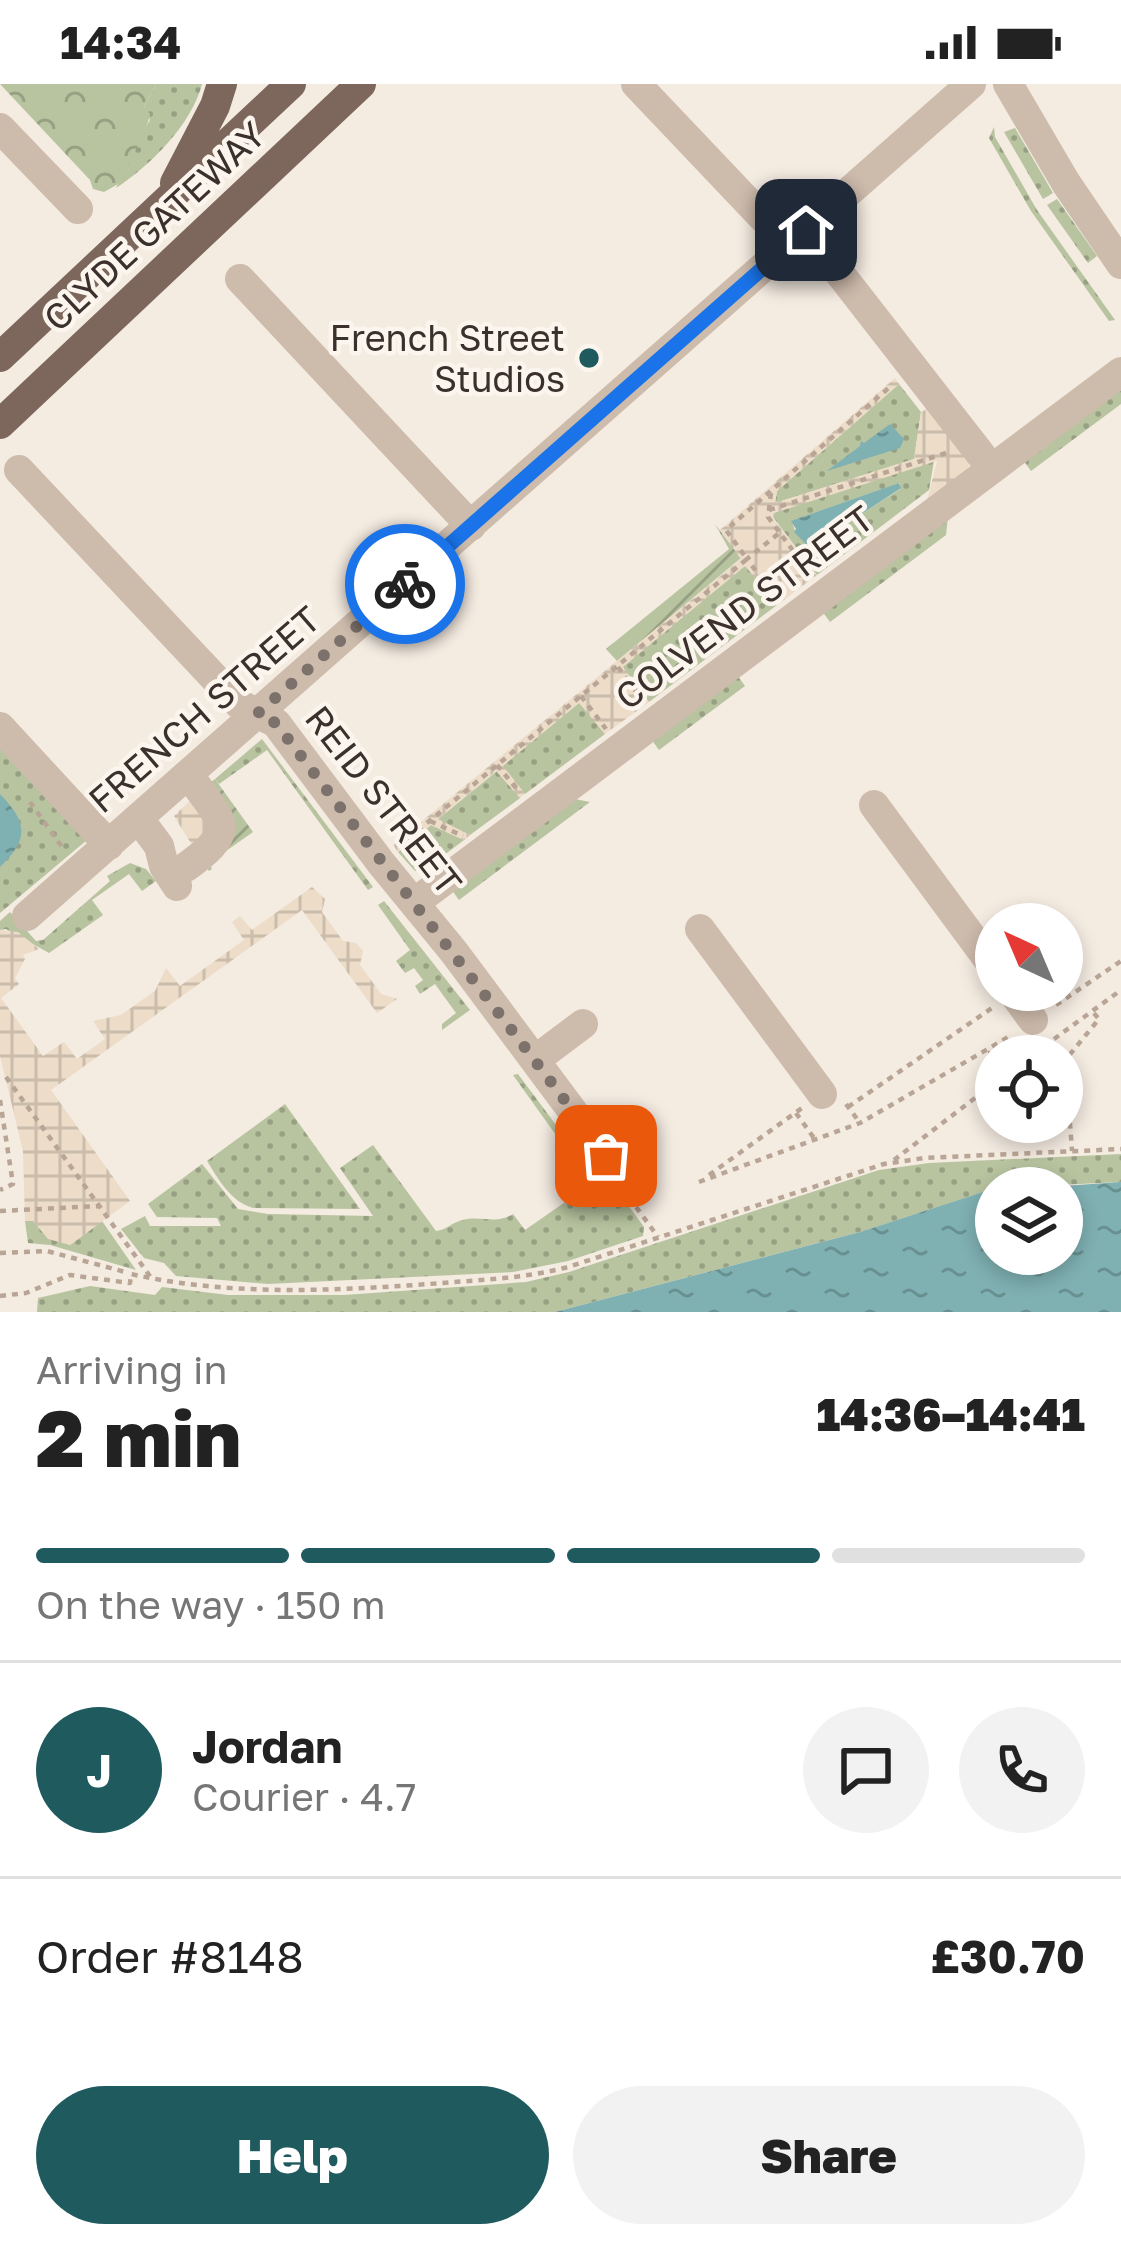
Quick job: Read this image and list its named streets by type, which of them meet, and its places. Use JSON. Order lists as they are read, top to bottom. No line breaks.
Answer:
{"streets":{"main road":["CLYDE GATEWAY"],"street":["COLVEND STREET","FRENCH STREET","REID STREET"]},"crossings":[["COLVEND STREET","REID STREET"],["FRENCH STREET","REID STREET"]],"places":["French Street Studios"],"north":"top left","page":{"status":"14:34","heading":["2 min","Arriving in","14:36–14:41"],"panel":["Jordan","Courier · 4.7","Order #8148","£30.70"],"bar":"On the way · 150 m","round":"J","buttons":["Help","Share"]}}
